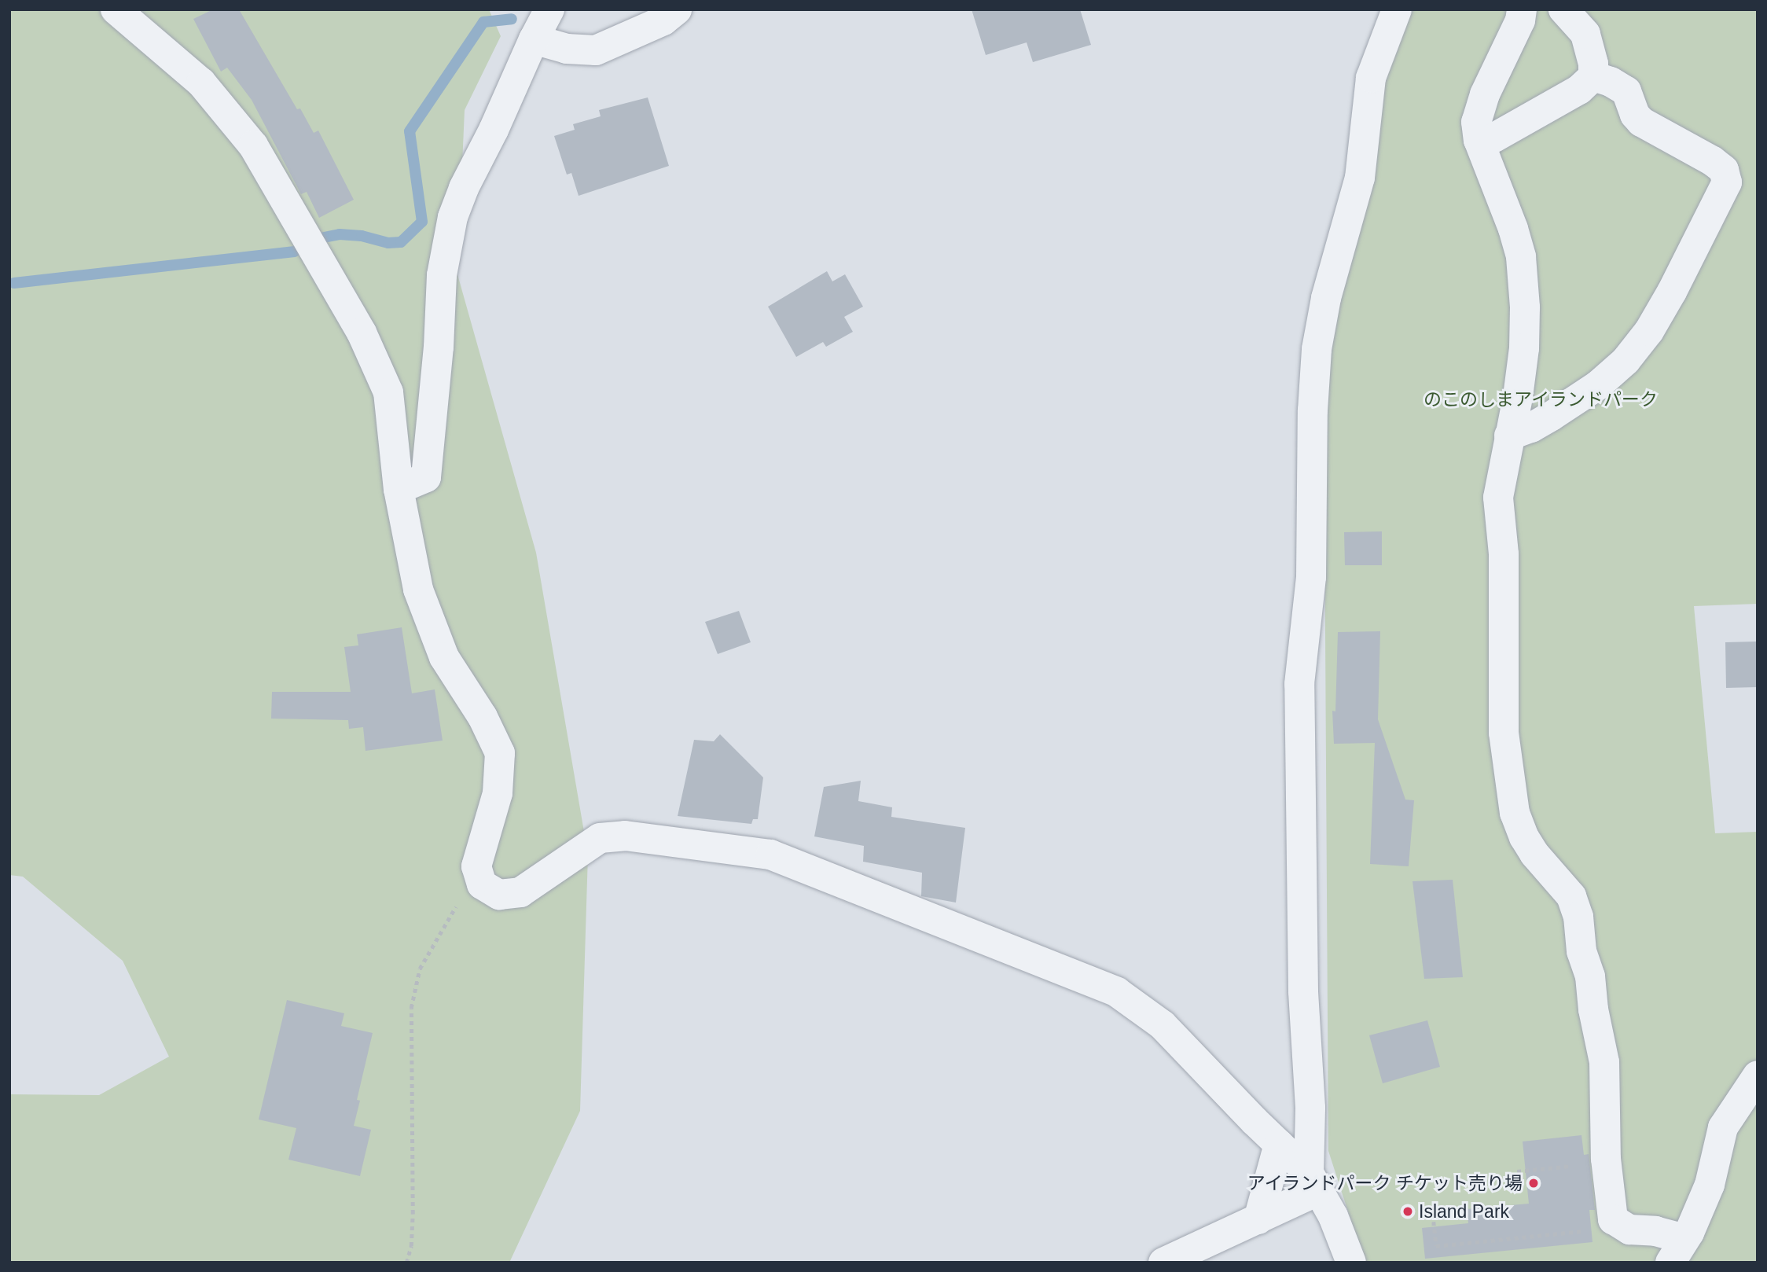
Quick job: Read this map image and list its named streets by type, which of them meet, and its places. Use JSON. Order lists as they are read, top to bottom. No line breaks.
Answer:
{"parks":["のこのしまアイランドパーク"],"places":["アイランドパーク チケット売り場","Island Park"]}
